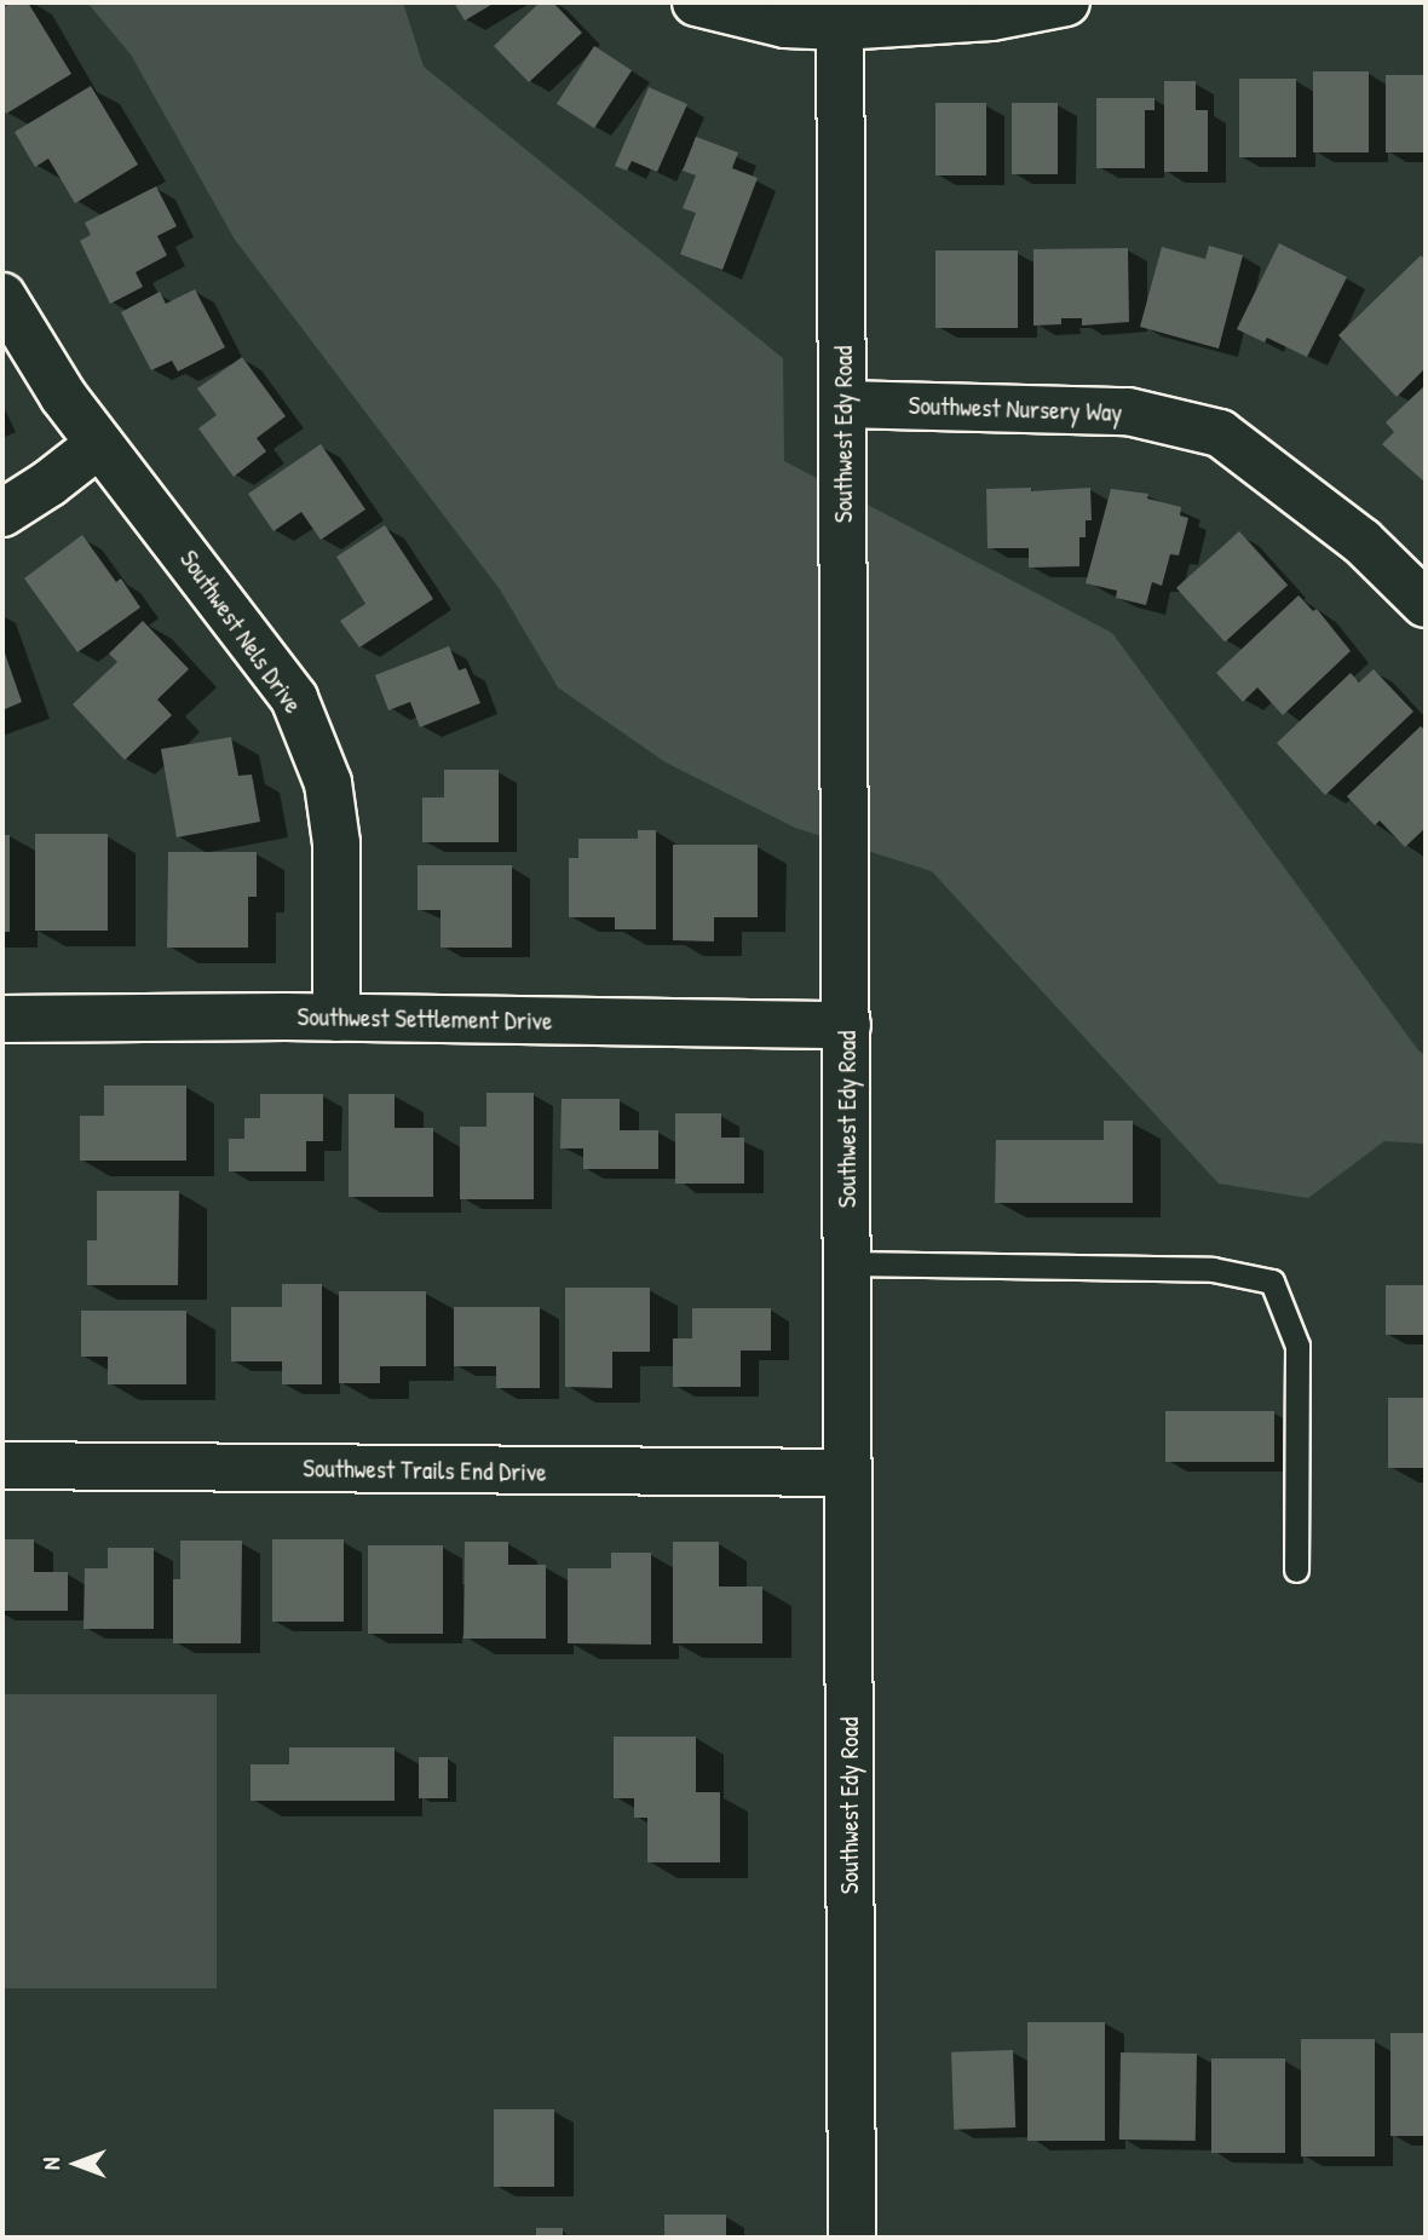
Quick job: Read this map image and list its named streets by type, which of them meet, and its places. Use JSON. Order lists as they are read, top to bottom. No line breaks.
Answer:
{"streets":{"street":["Southwest Nursery Way","Southwest Edy Road","Southwest Nels Drive","Southwest Settlement Drive","Southwest Trails End Drive"]},"crossings":[["Southwest Nursery Way","Southwest Edy Road"],["Southwest Edy Road","Southwest Settlement Drive"],["Southwest Edy Road","Southwest Trails End Drive"],["Southwest Nels Drive","Southwest Settlement Drive"]],"north":"left"}
